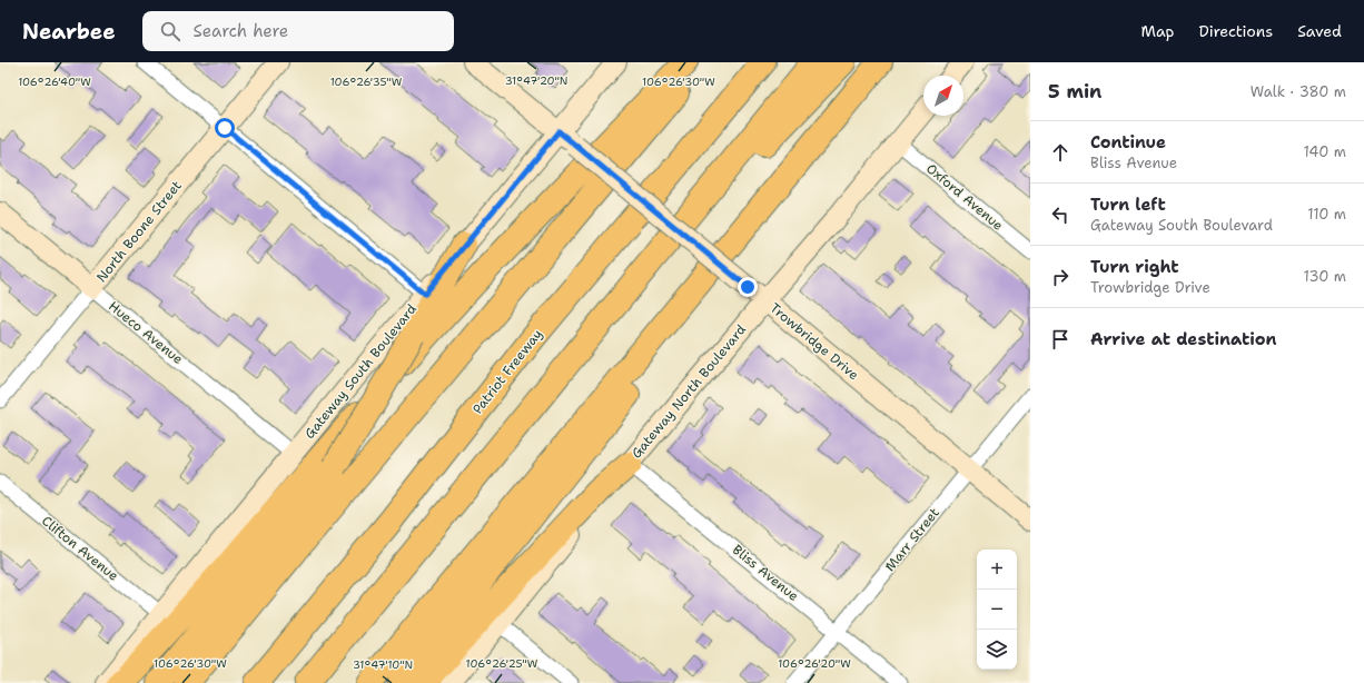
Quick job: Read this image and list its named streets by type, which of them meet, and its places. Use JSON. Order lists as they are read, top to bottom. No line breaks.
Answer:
{"streets":{"highway":["Patriot Freeway"],"main road":["North Boone Street","Hueco Avenue","Trowbridge Drive","Gateway South Boulevard","Gateway North Boulevard"],"street":["Oxford Avenue","Marr Street","Clifton Avenue","Bliss Avenue"]},"crossings":[["Oxford Avenue","Gateway North Boulevard"],["North Boone Street","Hueco Avenue"],["Hueco Avenue","Gateway South Boulevard"],["Trowbridge Drive","Gateway South Boulevard"],["Trowbridge Drive","Gateway North Boulevard"],["Trowbridge Drive","Marr Street"],["Gateway South Boulevard","Clifton Avenue"],["Gateway North Boulevard","Bliss Avenue"],["Marr Street","Bliss Avenue"]],"north":"top right","page":{"header":"Nearbee","search":"Search here","nav":["Map","Directions","Saved"],"heading":["5 min","Walk · 380 m"],"list":[["Continue","Bliss Avenue","140 m"],["Turn left","Gateway South Boulevard","110 m"],["Turn right","Trowbridge Drive","130 m"],"Arrive at destination"],"map_buttons":["+","−"]},"coordinates":["31°47'20\"N","106°26'40\"W","106°26'35\"W","106°26'30\"W","106°26'25\"W","106°26'20\"W","31°47'10\"N"]}
